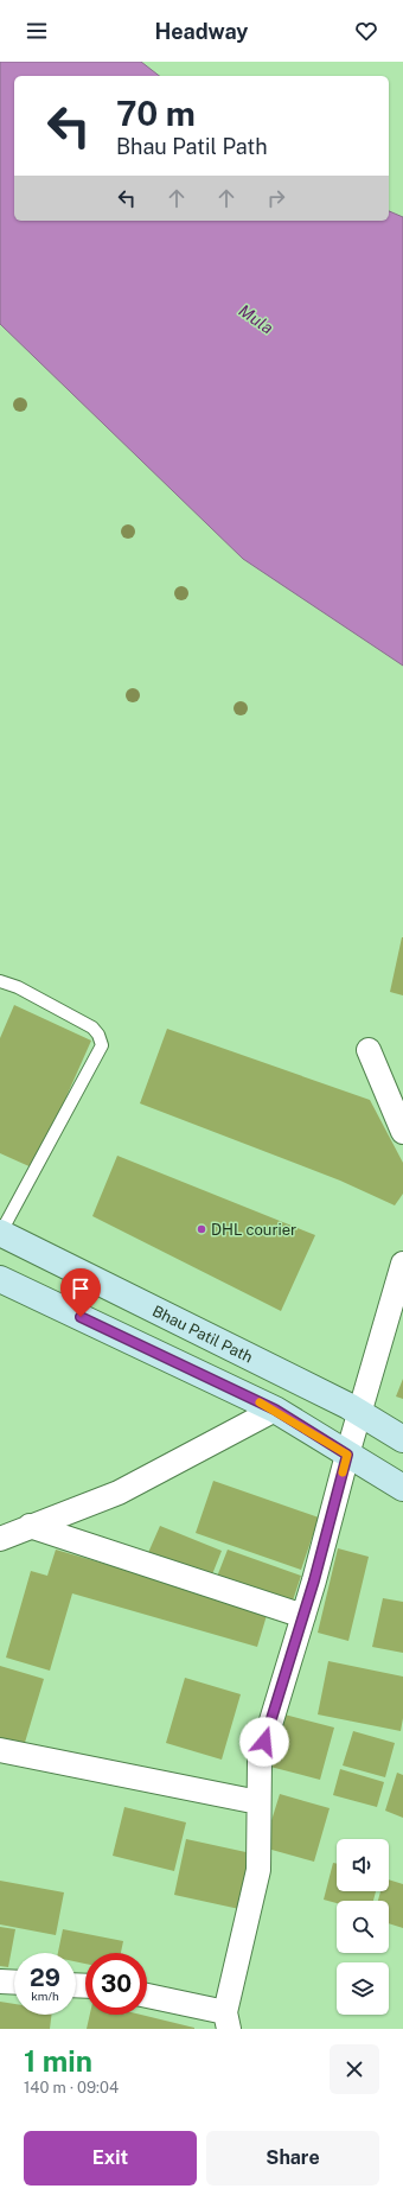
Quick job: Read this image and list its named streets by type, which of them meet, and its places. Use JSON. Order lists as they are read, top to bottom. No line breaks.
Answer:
{"streets":{"main road":["Bhau Patil Path"]},"water":["Mula"],"places":["DHL courier"],"page":{"header":"Headway","turn":["70 m","Bhau Patil Path"],"speed":"29 km/h","limit":"30","heading":["1 min","140 m · 09:04"],"buttons":["Exit","Share"]}}
